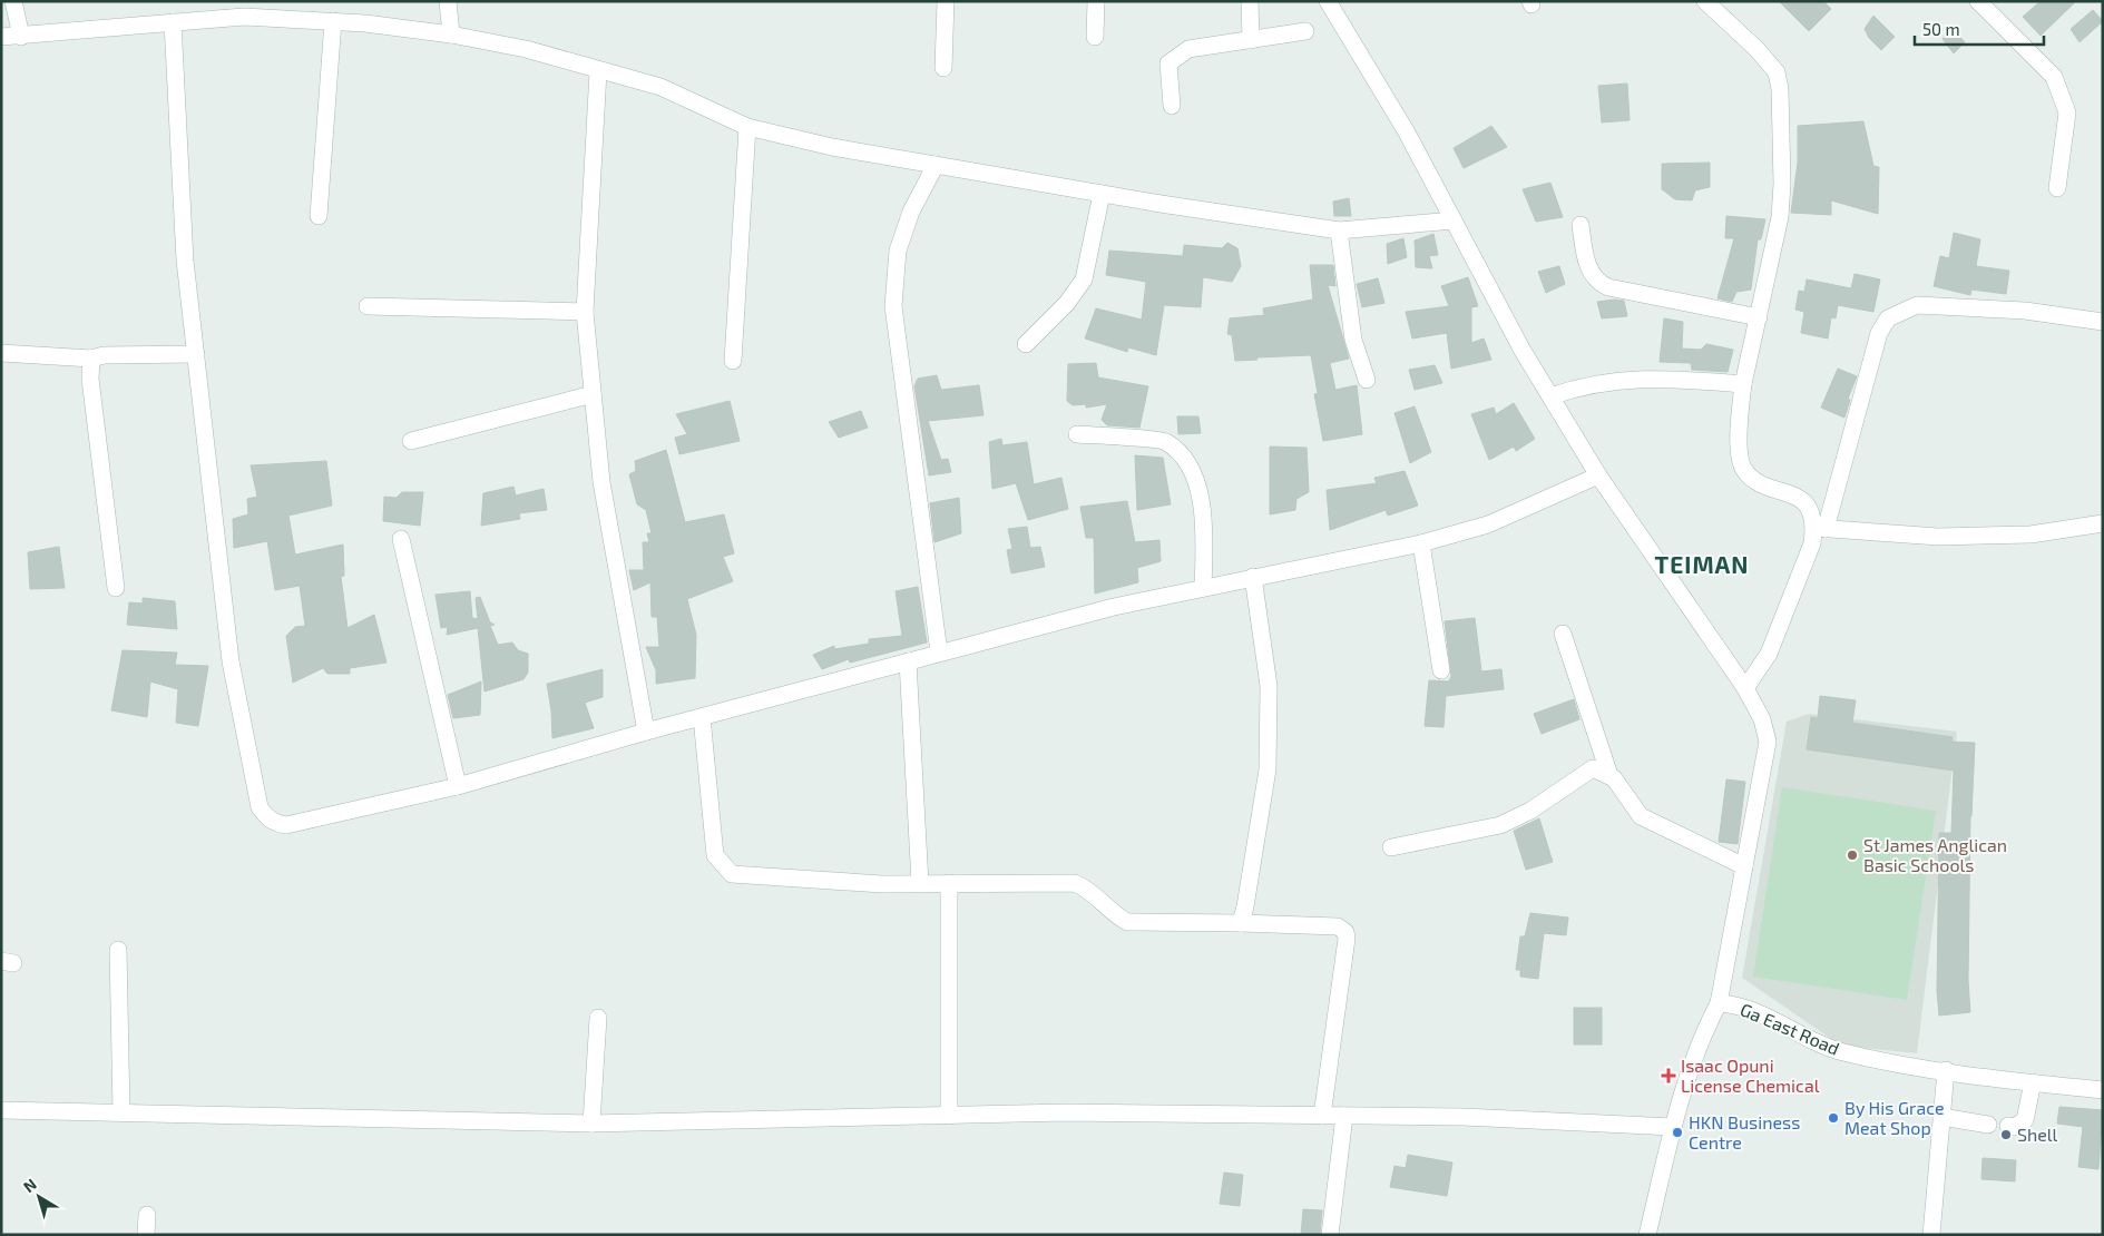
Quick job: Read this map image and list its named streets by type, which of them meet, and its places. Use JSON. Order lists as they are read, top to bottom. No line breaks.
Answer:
{"streets":{"street":["Ga East Road"]},"districts":["TEIMAN"],"places":{"other":["St James Anglican Basic Schools","By His Grace Meat Shop","HKN Business Centre","Shell"],"health":["Isaac Opuni License Chemical"]},"scale_bar":"50 m","north":"top left"}
